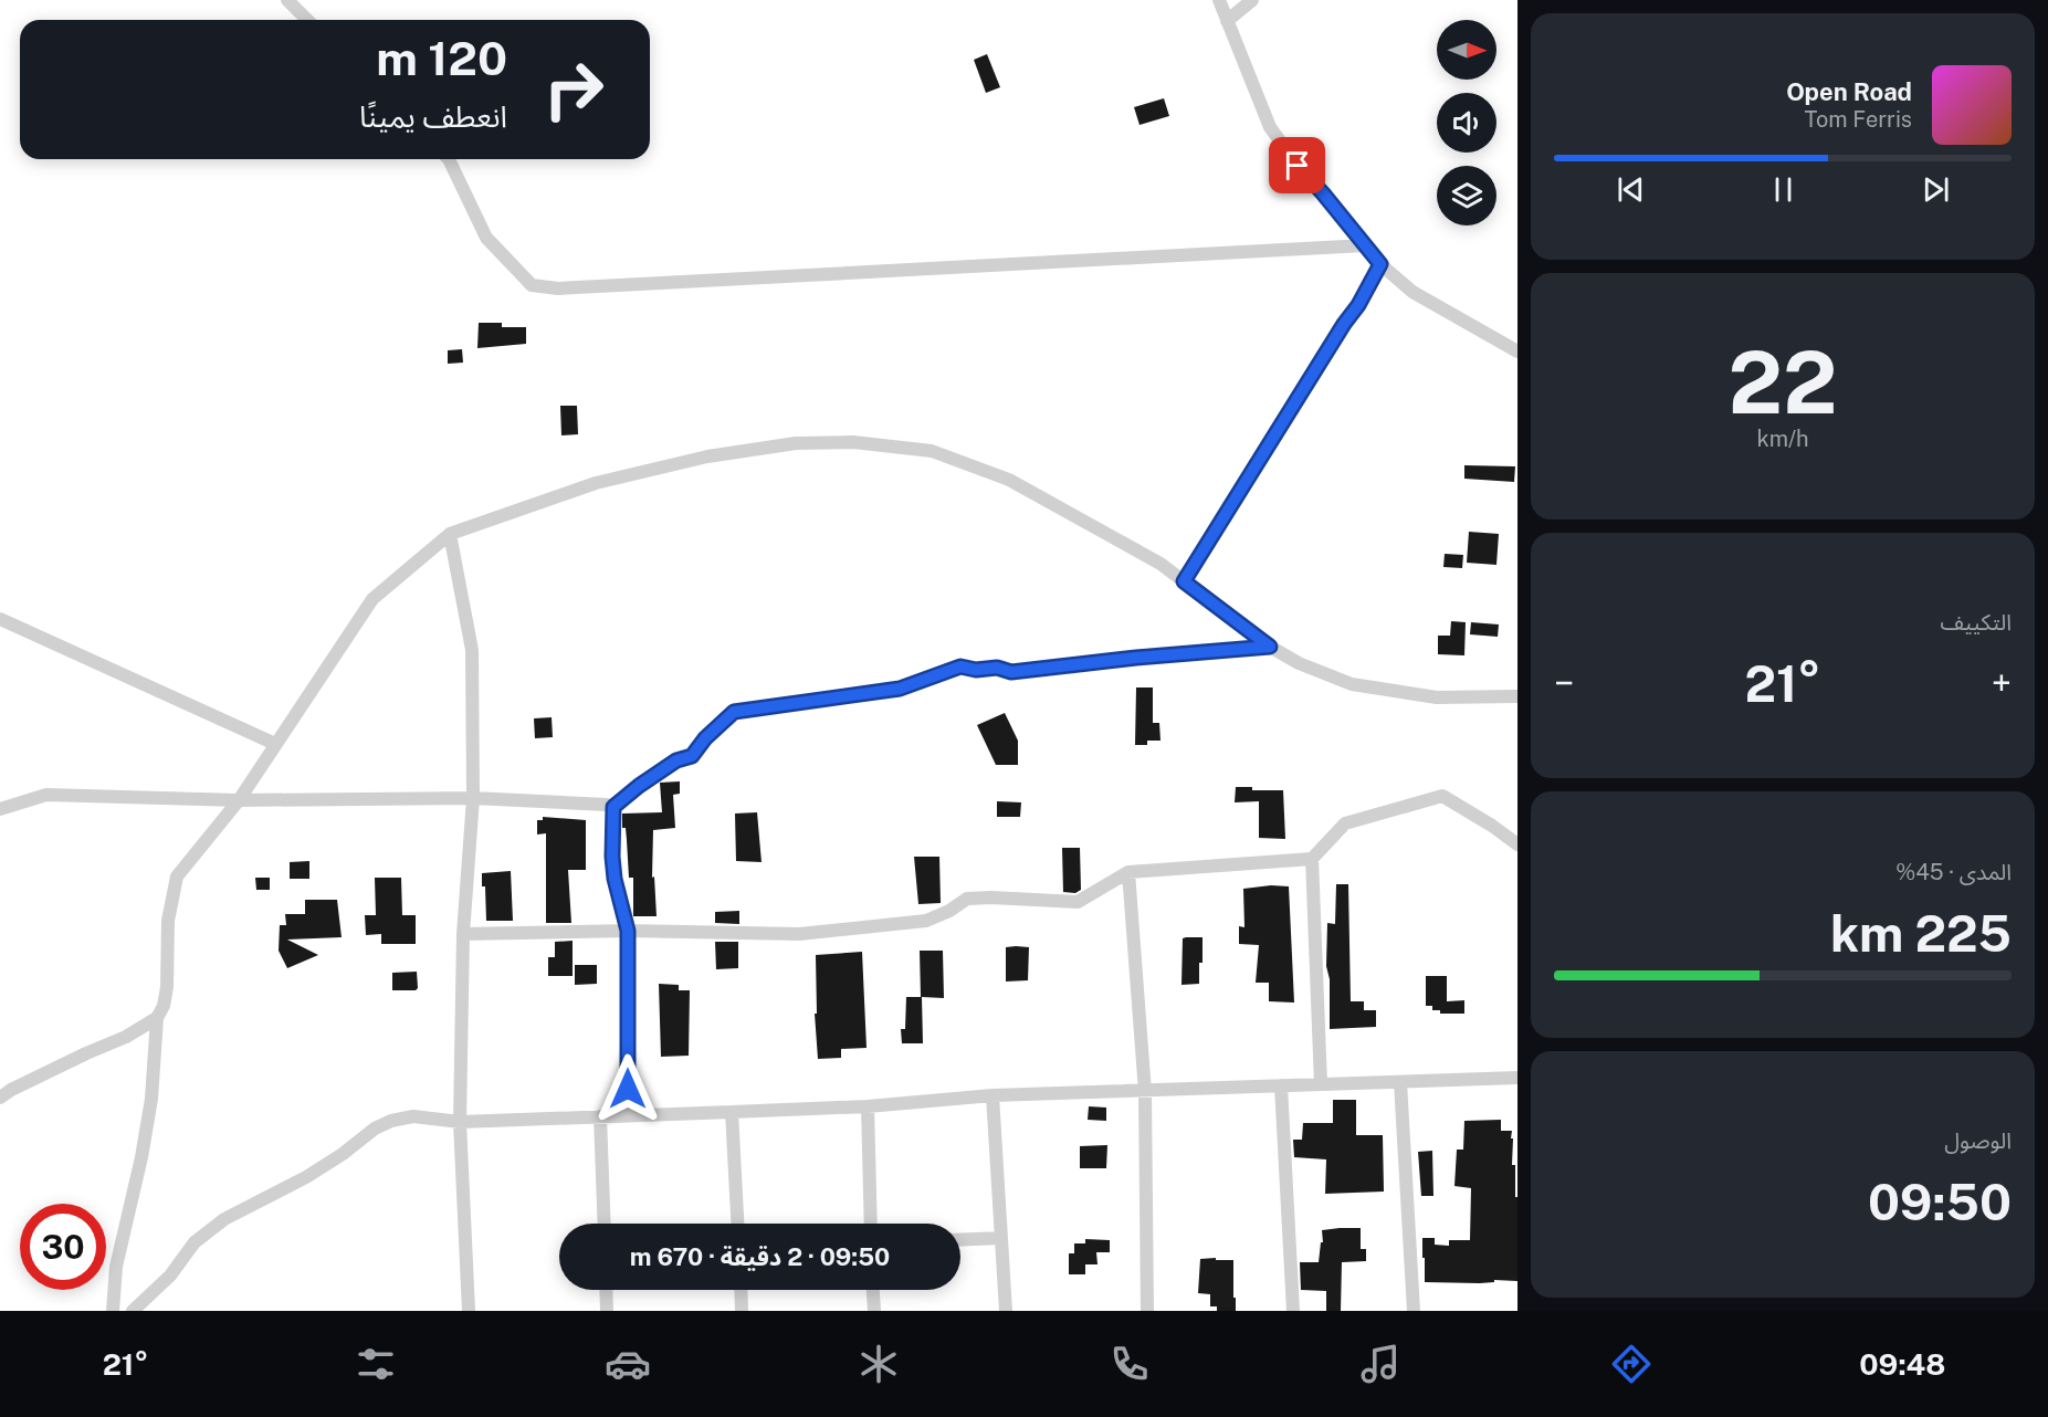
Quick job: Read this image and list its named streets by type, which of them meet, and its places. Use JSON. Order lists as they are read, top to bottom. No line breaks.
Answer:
{"north":"right","page":{"turn":["120 m","انعطف يمينًا"],"song":["Open Road","Tom Ferris"],"tile":[["22","km/h"],"التكييف",["المدى · 45%","225 km"],["الوصول","09:50"]],"heat":["−","21°","+"],"limit":"30","trip":"09:50 · 2 دقيقة · 670 m","tabs":["09:48","21°"]}}
